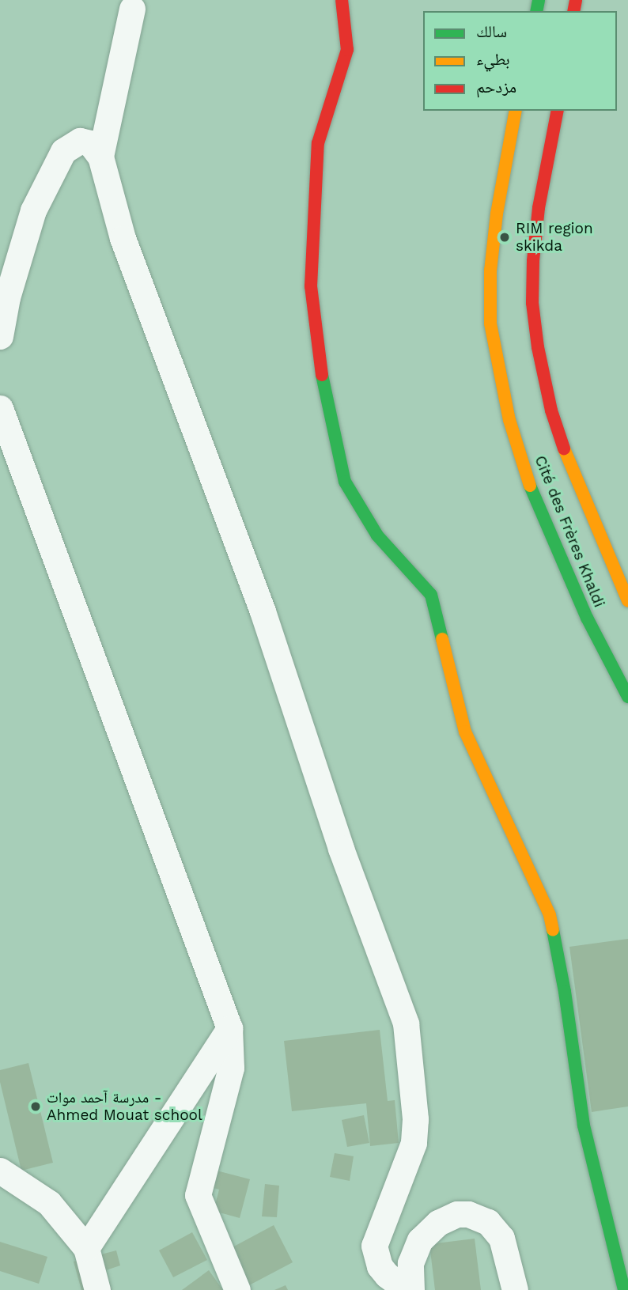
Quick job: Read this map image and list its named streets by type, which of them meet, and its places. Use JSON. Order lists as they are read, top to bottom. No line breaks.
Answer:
{"streets":{"street":["Cité des Frères Khaldi"]},"places":["RIM region skikda","مدرسة آحمد موات - Ahmed Mouat school"],"legend":["سالك","بطيء","مزدحم"]}
